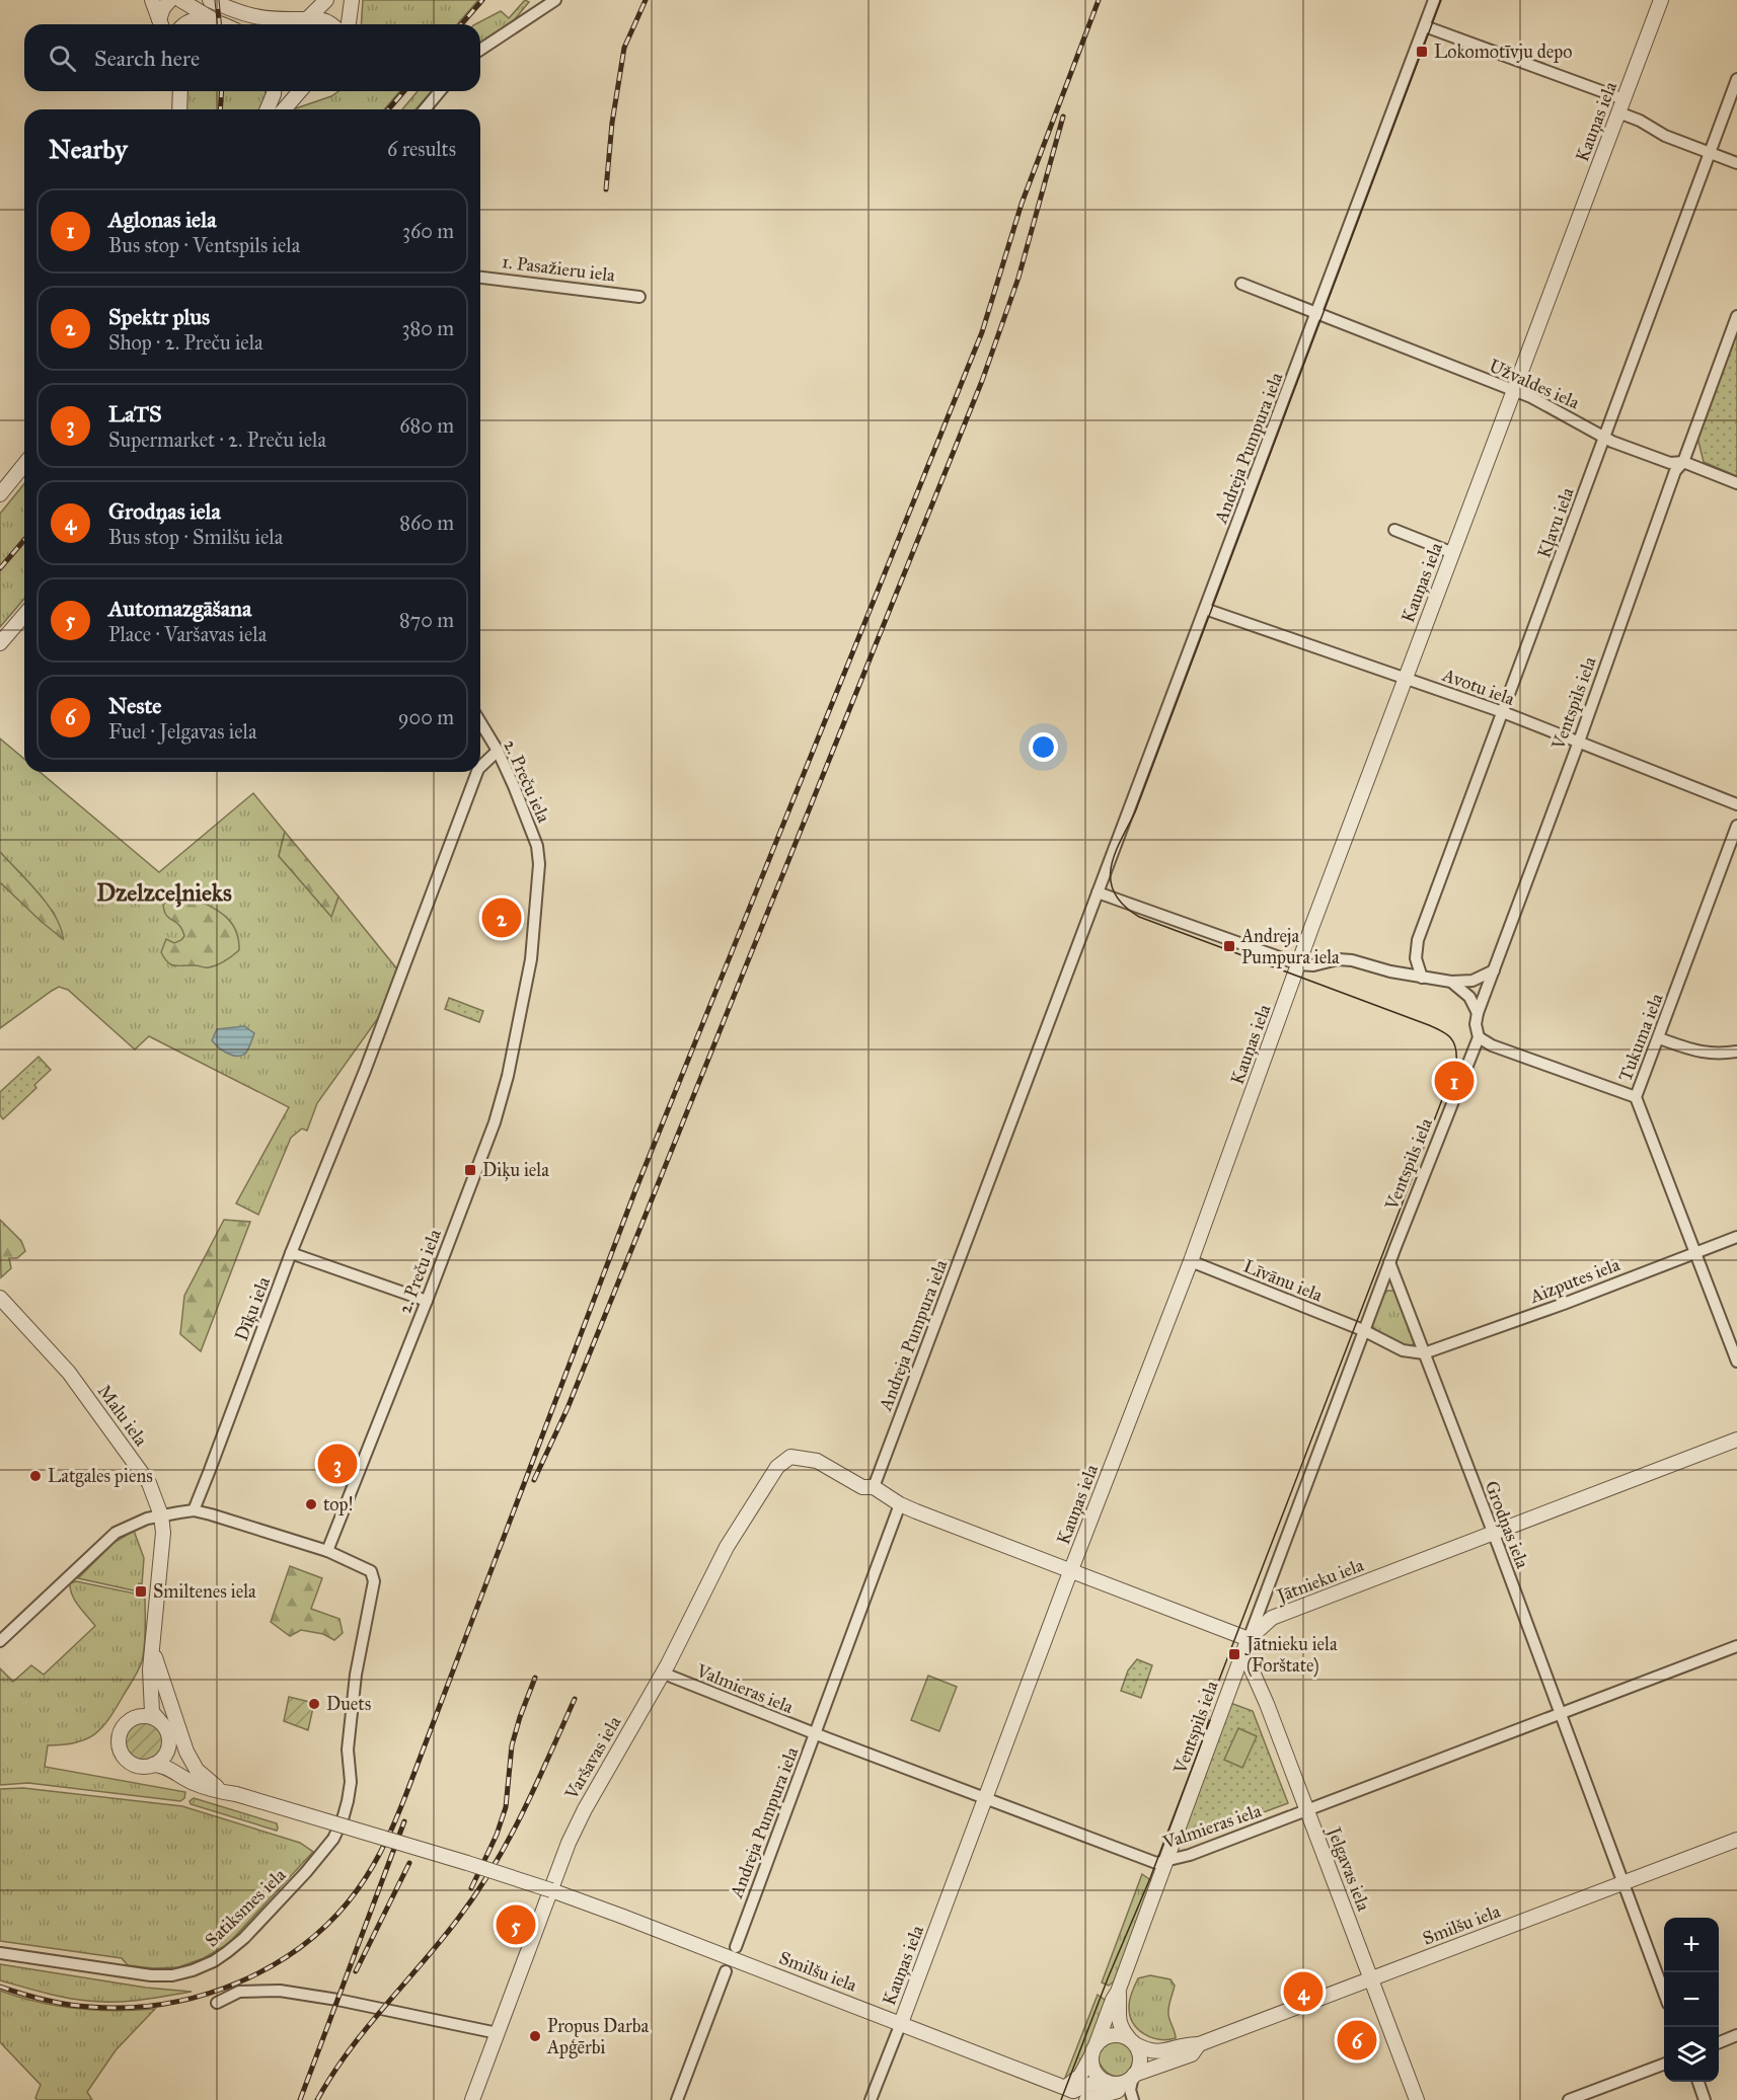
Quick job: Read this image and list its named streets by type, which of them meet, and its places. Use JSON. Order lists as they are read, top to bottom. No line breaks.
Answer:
{"streets":{"street":["Kauņas iela","1. Pasažieru iela","Užvaldes iela","Andreja Pumpura iela","Kļavu iela","Avotu iela","Ventspils iela","2. Preču iela","Tukuma iela","Līvānu iela","Aizputes iela","Dīķu iela","Malu iela","Grodņas iela","Jātnieku iela","Valmieras iela","Varšavas iela","Jelgavas iela","Satiksmes iela","Smilšu iela"]},"crossings":[["Kauņas iela","Užvaldes iela"],["Kauņas iela","Avotu iela"],["Kauņas iela","Līvānu iela"],["Kauņas iela","Valmieras iela"],["Kauņas iela","Smilšu iela"],["Užvaldes iela","Andreja Pumpura iela"],["Užvaldes iela","Kļavu iela"],["Užvaldes iela","Ventspils iela"],["Andreja Pumpura iela","Avotu iela"],["Andreja Pumpura iela","Valmieras iela"],["Andreja Pumpura iela","Varšavas iela"],["Kļavu iela","Avotu iela"],["Avotu iela","Ventspils iela"],["Ventspils iela","Līvānu iela"],["Ventspils iela","Grodņas iela"],["Ventspils iela","Jātnieku iela"],["Ventspils iela","Valmieras iela"],["Ventspils iela","Jelgavas iela"],["Ventspils iela","Smilšu iela"],["2. Preču iela","Dīķu iela"],["2. Preču iela","Satiksmes iela"],["Tukuma iela","Aizputes iela"],["Līvānu iela","Aizputes iela"],["Līvānu iela","Grodņas iela"],["Aizputes iela","Grodņas iela"],["Grodņas iela","Jātnieku iela"],["Grodņas iela","Valmieras iela"],["Grodņas iela","Smilšu iela"],["Jātnieku iela","Jelgavas iela"],["Valmieras iela","Varšavas iela"],["Valmieras iela","Jelgavas iela"],["Varšavas iela","Smilšu iela"],["Jelgavas iela","Smilšu iela"]],"districts":["Dzelzceļnieks"],"places":{"transit":["Lokomotīvju depo","Andreja Pumpura iela","Diķu iela","Smiltenes iela","Jātnieku iela (Forštate)"],"other":["Latgales piens","top!","Duets","Propus Darba Apģērbi"]},"page":{"search":"Search here","heading":["Nearby","6 results"],"list":[{"mark":"1","name":"Aglonas iela","note":"Bus stop · Ventspils iela","value":"360 m"},{"mark":"2","name":"Spektr plus","note":"Shop · 2. Preču iela","value":"380 m"},{"mark":"3","name":"LaTS","note":"Supermarket · 2. Preču iela","value":"680 m"},{"mark":"4","name":"Grodņas iela","note":"Bus stop · Smilšu iela","value":"860 m"},{"mark":"5","name":"Automazgāšana","note":"Place · Varšavas iela","value":"870 m"},{"mark":"6","name":"Neste","note":"Fuel · Jelgavas iela","value":"900 m"}],"pins":["2","1","3","5","4","6"],"map_buttons":["+","−"]}}
